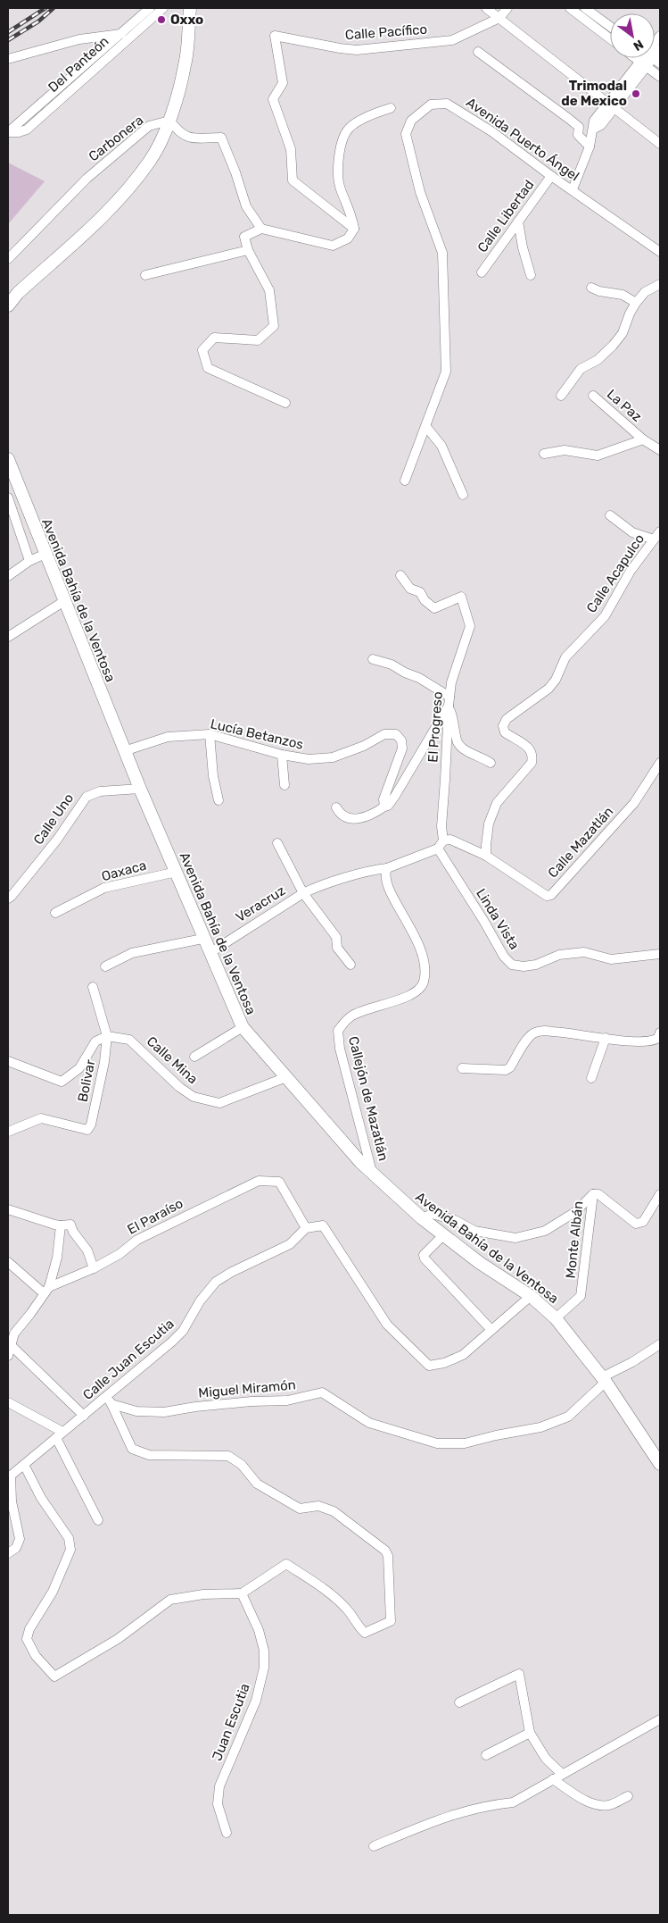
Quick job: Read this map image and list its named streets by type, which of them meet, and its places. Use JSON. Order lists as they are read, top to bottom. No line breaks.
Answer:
{"streets":{"main road":["Avenida Bahía de la Ventosa"],"street":["Calle Pacífico","Del Panteón","Carbonera","Avenida Puerto Ángel","Calle Libertad","La Paz","Calle Acapulco","El Progreso","Lucía Betanzos","Calle Uno","Calle Mazatlán","Oaxaca","Veracruz","Linda Vista","Calle Mina","Bolivar","Callejón de Mazatlán","El Paraíso","Monte Albán","Calle Juan Escutia","Miguel Miramón","Juan Escutia"]},"crossings":[["Avenida Puerto Ángel","Calle Libertad"],["Calle Acapulco","Calle Mazatlán"],["Avenida Bahía de la Ventosa","Lucía Betanzos"],["Avenida Bahía de la Ventosa","Calle Uno"],["Avenida Bahía de la Ventosa","Oaxaca"],["Avenida Bahía de la Ventosa","Veracruz"],["Avenida Bahía de la Ventosa","Calle Mina"],["Avenida Bahía de la Ventosa","Callejón de Mazatlán"],["Avenida Bahía de la Ventosa","Monte Albán"],["Avenida Bahía de la Ventosa","Miguel Miramón"],["El Progreso","Calle Mazatlán"],["Calle Mina","Bolivar"],["El Paraíso","Calle Juan Escutia"],["Calle Juan Escutia","Miguel Miramón"]],"places":["Oxxo","Trimodal de Mexico"],"north":"bottom right"}
